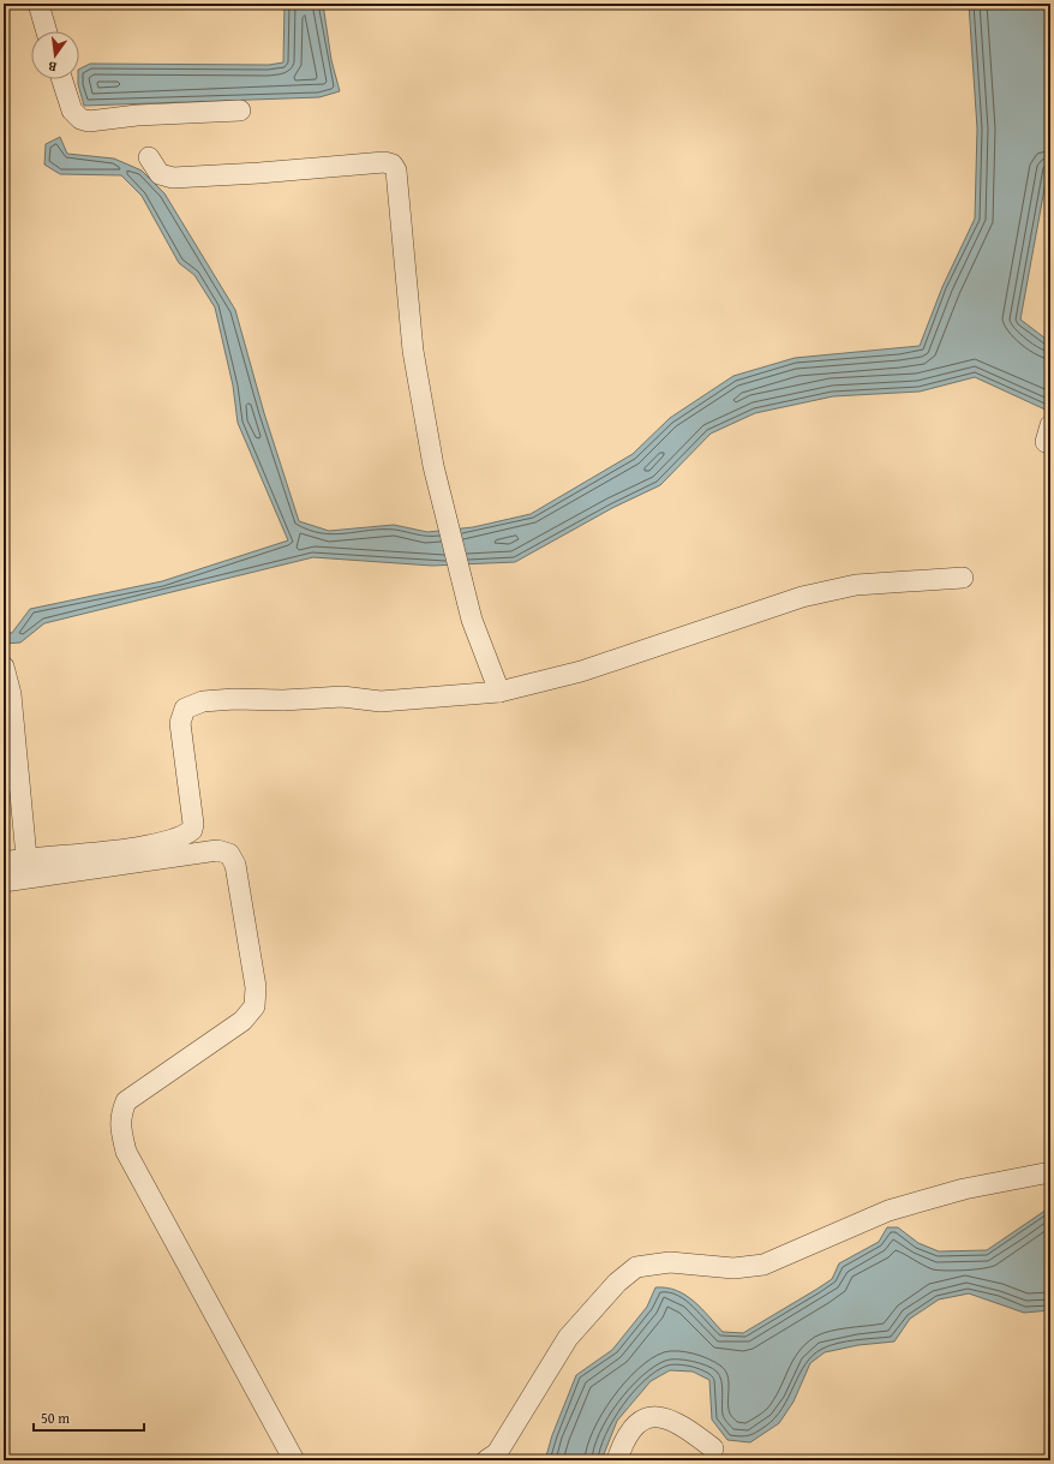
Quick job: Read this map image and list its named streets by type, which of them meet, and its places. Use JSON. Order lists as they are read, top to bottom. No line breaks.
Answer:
{"scale_bar":"50 m","north":"bottom"}
